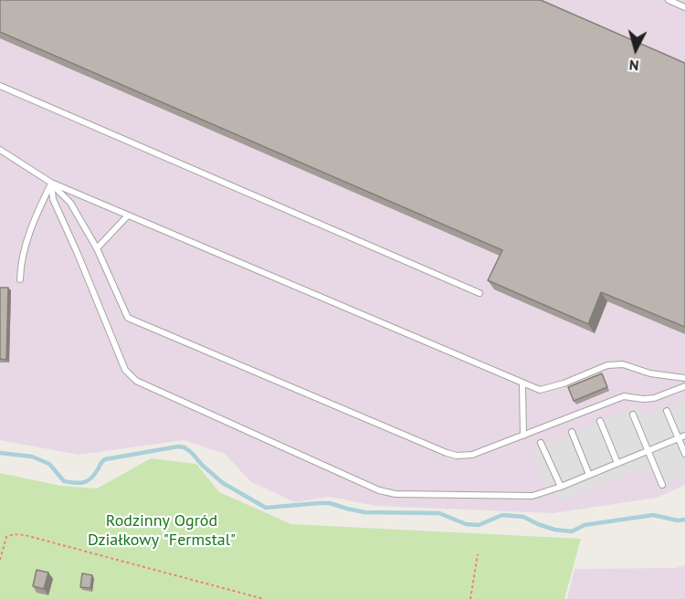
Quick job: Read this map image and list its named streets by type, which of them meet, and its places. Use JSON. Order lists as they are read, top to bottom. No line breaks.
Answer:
{"parks":["Rodzinny Ogród Działkowy \"Fermstal\""],"north":"bottom"}
